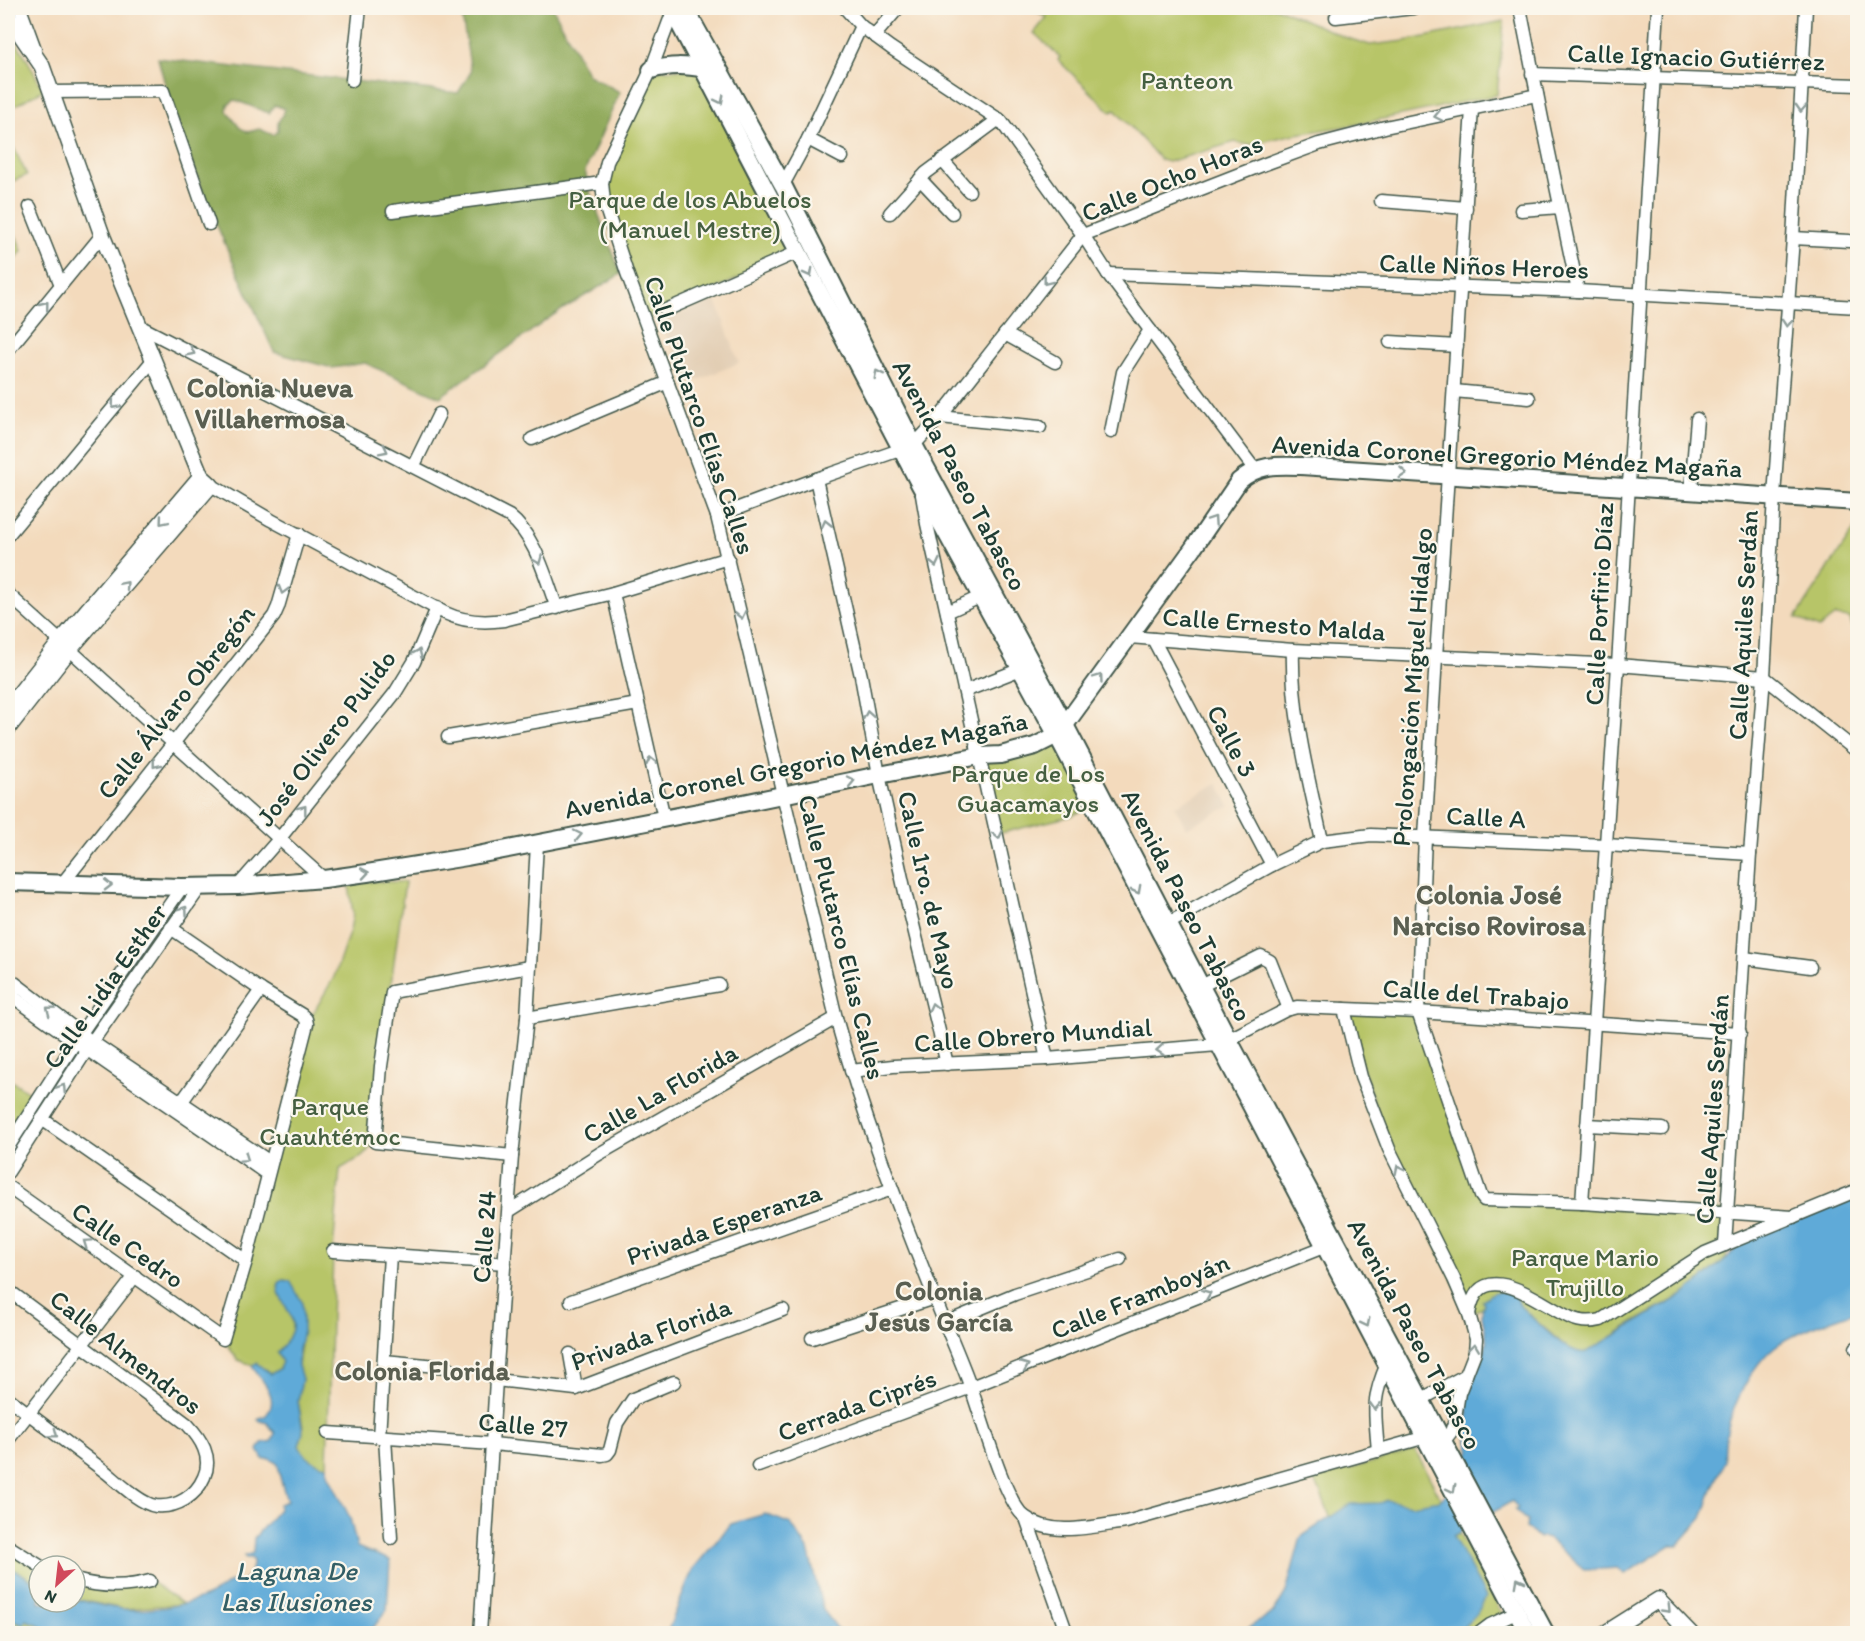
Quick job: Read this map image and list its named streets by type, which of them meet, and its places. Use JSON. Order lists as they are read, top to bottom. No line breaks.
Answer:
{"streets":{"main road":["Avenida Coronel Gregorio Méndez Magaña","Avenida Paseo Tabasco"],"street":["Calle Ignacio Gutiérrez","Calle Ocho Horas","Calle Niños Heroes","Calle Plutarco Elías Calles","Calle Porfirio Díaz","Calle Ernesto Malda","Calle Aquiles Serdán","Prolongación Miguel Hidalgo","Calle Álvaro Obregón","José Olivero Pulido","Calle 3","Calle A","Calle 1ro. de Mayo","Calle Lidia Esther","Calle del Trabajo","Calle Obrero Mundial","Calle La Florida","Privada Esperanza","Calle 24","Calle Cedro","Calle Framboyán","Privada Florida","Calle Almendros","Cerrada Ciprés","Calle 27"]},"crossings":[["Calle Ignacio Gutiérrez","Calle Porfirio Díaz"],["Calle Ignacio Gutiérrez","Calle Aquiles Serdán"],["Calle Ocho Horas","Calle Plutarco Elías Calles"],["Calle Ocho Horas","Avenida Paseo Tabasco"],["Calle Ocho Horas","Prolongación Miguel Hidalgo"],["Calle Ocho Horas","Calle 1ro. de Mayo"],["Calle Niños Heroes","Calle Porfirio Díaz"],["Calle Niños Heroes","Calle Aquiles Serdán"],["Calle Niños Heroes","Prolongación Miguel Hidalgo"],["Calle Plutarco Elías Calles","Avenida Coronel Gregorio Méndez Magaña"],["Calle Plutarco Elías Calles","Avenida Paseo Tabasco"],["Calle Plutarco Elías Calles","Calle Obrero Mundial"],["Calle Plutarco Elías Calles","Calle La Florida"],["Calle Plutarco Elías Calles","Privada Esperanza"],["Calle Plutarco Elías Calles","Calle Framboyán"],["Calle Plutarco Elías Calles","Cerrada Ciprés"],["Avenida Coronel Gregorio Méndez Magaña","Avenida Paseo Tabasco"],["Avenida Coronel Gregorio Méndez Magaña","Calle Porfirio Díaz"],["Avenida Coronel Gregorio Méndez Magaña","Calle Ernesto Malda"],["Avenida Coronel Gregorio Méndez Magaña","Calle Aquiles Serdán"],["Avenida Coronel Gregorio Méndez Magaña","Prolongación Miguel Hidalgo"],["Avenida Coronel Gregorio Méndez Magaña","Calle Álvaro Obregón"],["Avenida Coronel Gregorio Méndez Magaña","José Olivero Pulido"],["Avenida Coronel Gregorio Méndez Magaña","Calle 1ro. de Mayo"],["Avenida Coronel Gregorio Méndez Magaña","Calle Lidia Esther"],["Avenida Coronel Gregorio Méndez Magaña","Calle 24"],["Avenida Paseo Tabasco","Calle A"],["Avenida Paseo Tabasco","Calle del Trabajo"],["Avenida Paseo Tabasco","Calle Obrero Mundial"],["Avenida Paseo Tabasco","Calle Framboyán"],["Calle Porfirio Díaz","Calle Ernesto Malda"],["Calle Porfirio Díaz","Prolongación Miguel Hidalgo"],["Calle Porfirio Díaz","Calle A"],["Calle Porfirio Díaz","Calle del Trabajo"],["Calle Ernesto Malda","Calle Aquiles Serdán"],["Calle Ernesto Malda","Prolongación Miguel Hidalgo"],["Calle Ernesto Malda","Calle 3"],["Calle Aquiles Serdán","Prolongación Miguel Hidalgo"],["Calle Aquiles Serdán","Calle A"],["Calle Aquiles Serdán","Calle del Trabajo"],["Prolongación Miguel Hidalgo","Calle A"],["Prolongación Miguel Hidalgo","Calle del Trabajo"],["Calle 3","Calle A"],["Calle 1ro. de Mayo","Calle Obrero Mundial"],["Calle del Trabajo","Calle Obrero Mundial"],["Calle La Florida","Calle 24"],["Calle 24","Privada Florida"],["Calle 24","Calle 27"],["Calle Framboyán","Cerrada Ciprés"]],"one_way":["Calle Ocho Horas","Avenida Coronel Gregorio Méndez Magaña","Calle Álvaro Obregón","José Olivero Pulido","Calle Obrero Mundial"],"districts":["Colonia Nueva Villahermosa","Colonia José Narciso Rovirosa","Colonia Jesús García","Colonia Florida"],"water":["Laguna De Las Ilusiones"],"parks":["Panteon","Parque de los Abuelos (Manuel Mestre)","Parque de Los Guacamayos","Parque Cuauhtémoc","Parque Mario Trujillo"],"north":"bottom left"}
